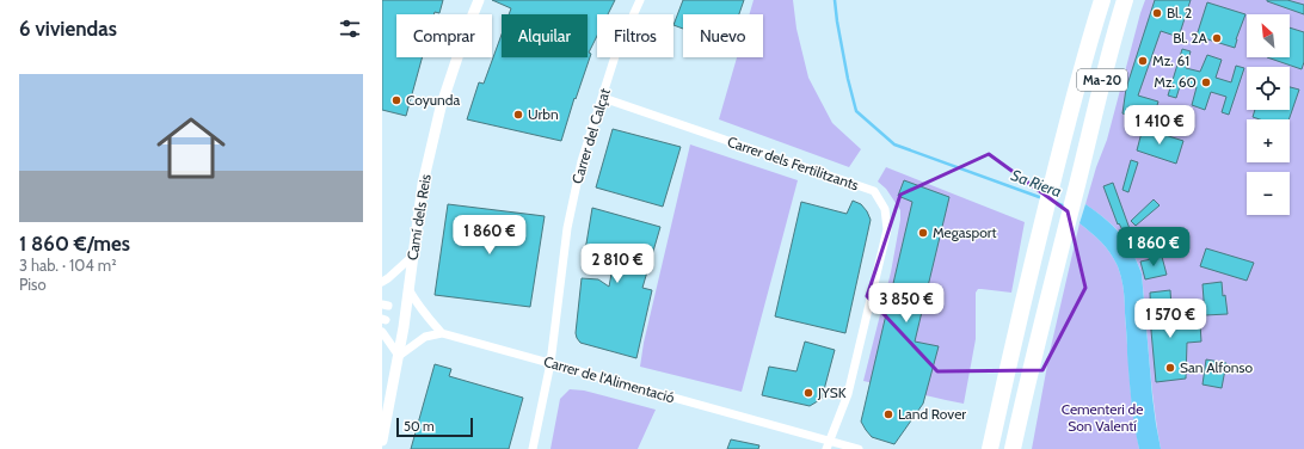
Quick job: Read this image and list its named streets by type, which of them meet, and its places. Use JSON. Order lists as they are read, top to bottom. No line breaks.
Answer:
{"streets":{"highway":["Ma-20"],"street":["Carrer del Calçat","Carrer dels Fertilitzants","Camí dels Reis","Carrer de l'Alimentació"]},"crossings":[["Carrer del Calçat","Carrer dels Fertilitzants"],["Carrer del Calçat","Carrer de l'Alimentació"],["Carrer dels Fertilitzants","Carrer de l'Alimentació"]],"water":["Sa Riera"],"parks":["Cementeri de Son Valentí"],"places":["Bl. 2","Bl. 2A","Mz. 61","Mz. 60","Coyunda","Urbn","Megasport","San Alfonso","JYSK","Land Rover"],"scale_bar":"50 m","north":"top left","page":{"heading":"6 viviendas","map_buttons":["+","−"],"chip":["Comprar","Alquilar","Filtros","Nuevo"],"list":[{"name":"1 860 €/mes","note":"3 hab. · 104 m² · Piso"}],"price":["1 410 €","1 860 €","1 860 €","2 810 €","3 850 €","1 570 €"],"scale":"50 m"}}
